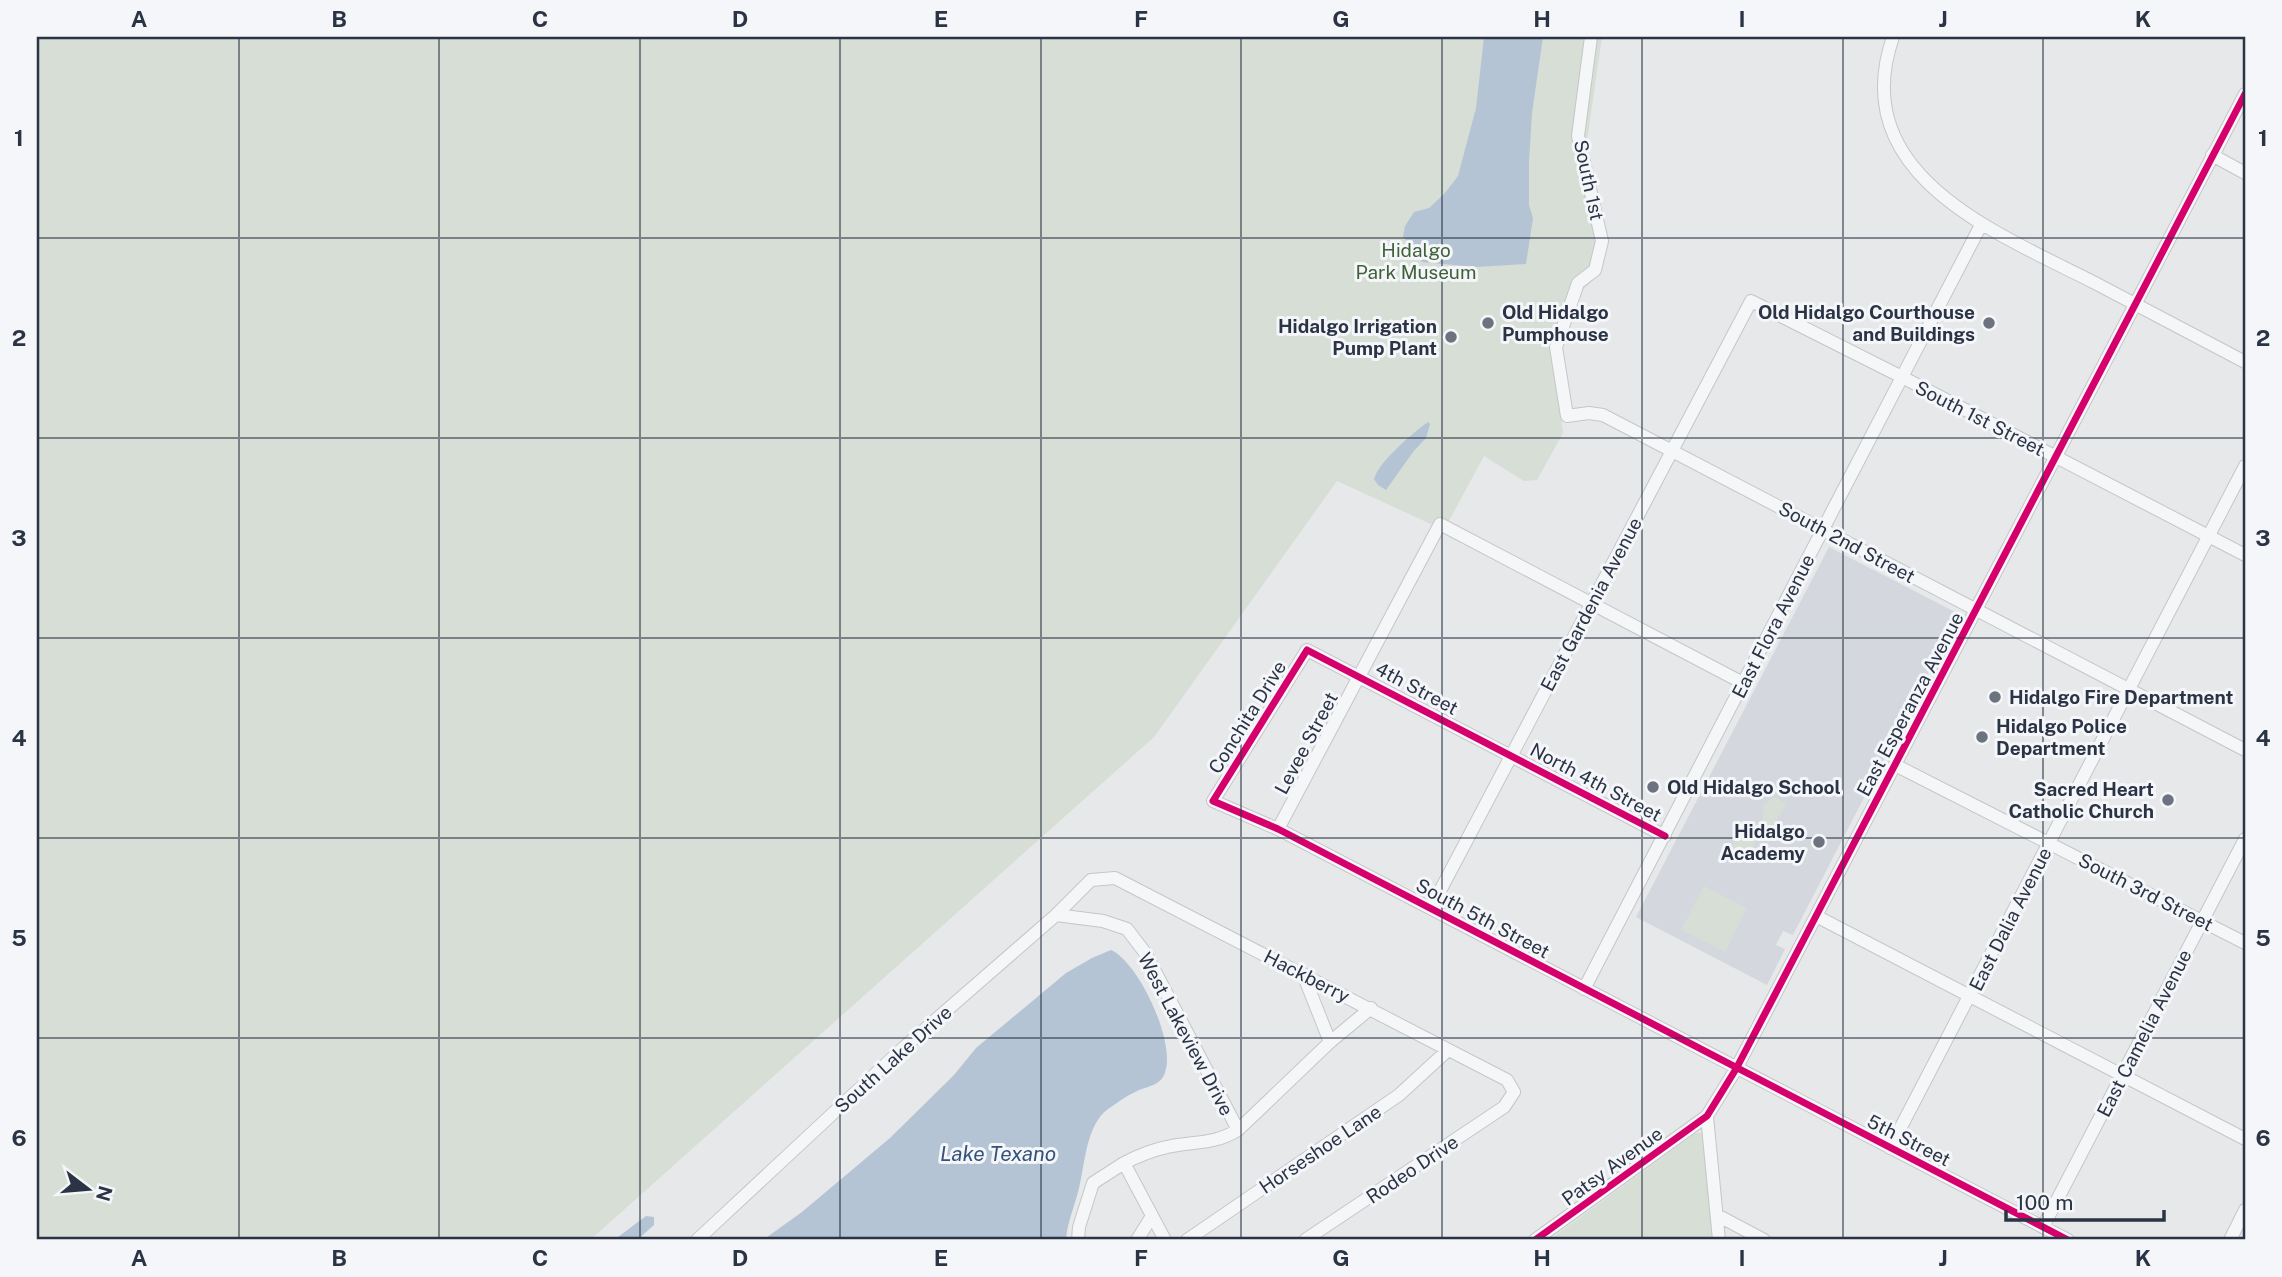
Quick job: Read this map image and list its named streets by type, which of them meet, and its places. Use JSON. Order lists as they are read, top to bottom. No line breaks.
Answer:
{"streets":{"street":["South 1st","South 1st Street","South 2nd Street","East Gardenia Avenue","East Flora Avenue","4th Street","East Esperanza Avenue","Conchita Drive","Levee Street","North 4th Street","South 3rd Street","South 5th Street","East Dalia Avenue","Hackberry","East Camelia Avenue","West Lakeview Drive","South Lake Drive","5th Street","Horseshoe Lane","Patsy Avenue","Rodeo Drive"]},"crossings":[["South 1st","South 2nd Street"],["South 1st Street","East Gardenia Avenue"],["South 1st Street","East Flora Avenue"],["South 1st Street","East Esperanza Avenue"],["South 1st Street","East Dalia Avenue"],["South 2nd Street","East Gardenia Avenue"],["South 2nd Street","East Flora Avenue"],["South 2nd Street","East Esperanza Avenue"],["South 2nd Street","East Dalia Avenue"],["East Gardenia Avenue","4th Street"],["East Gardenia Avenue","Levee Street"],["East Gardenia Avenue","North 4th Street"],["East Gardenia Avenue","South 5th Street"],["East Flora Avenue","North 4th Street"],["East Flora Avenue","South 5th Street"],["4th Street","Conchita Drive"],["4th Street","Levee Street"],["4th Street","North 4th Street"],["East Esperanza Avenue","South 3rd Street"],["East Esperanza Avenue","South 5th Street"],["East Esperanza Avenue","5th Street"],["East Esperanza Avenue","Patsy Avenue"],["Conchita Drive","South 5th Street"],["Levee Street","South 5th Street"],["South 3rd Street","East Dalia Avenue"],["South 3rd Street","East Camelia Avenue"],["South 5th Street","5th Street"],["East Dalia Avenue","5th Street"],["Hackberry","South Lake Drive"],["Hackberry","Horseshoe Lane"],["Hackberry","Rodeo Drive"],["East Camelia Avenue","5th Street"],["West Lakeview Drive","South Lake Drive"]],"water":["Lake Texano"],"parks":["Hidalgo Park Museum"],"places":["Old Hidalgo Pumphouse","Old Hidalgo Courthouse and Buildings","Hidalgo Irrigation Pump Plant","Hidalgo Fire Department","Hidalgo Police Department","Old Hidalgo School","Sacred Heart Catholic Church","Hidalgo Academy"],"scale_bar":"100 m","north":"right","grid":{"columns":["A","B","C","D","E","F","G","H","I","J","K"],"rows":["1","2","3","4","5","6"]}}
